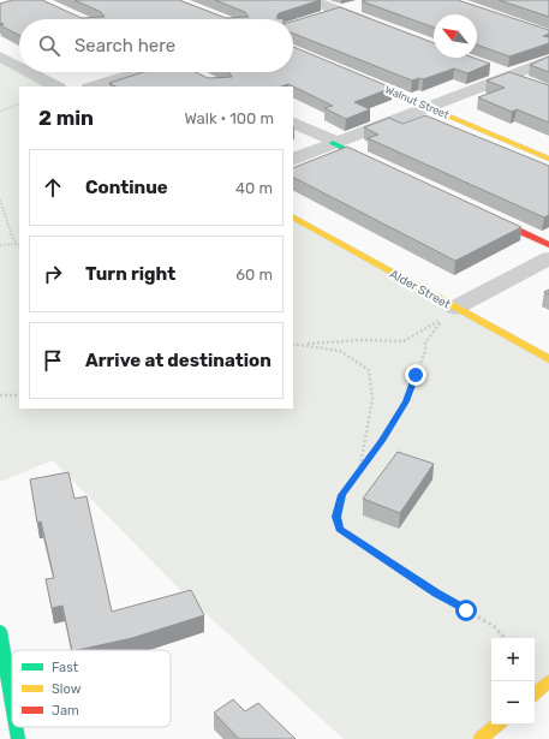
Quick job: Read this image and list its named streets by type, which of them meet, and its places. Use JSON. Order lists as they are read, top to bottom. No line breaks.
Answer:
{"streets":{"street":["Walnut Street","Alder Street"]},"legend":["Fast","Slow","Jam"],"north":"top left","page":{"search":"Search here","heading":["2 min","Walk · 100 m"],"list":[["Continue","40 m"],["Turn right","60 m"],"Arrive at destination"],"map_buttons":["+","−"]}}
